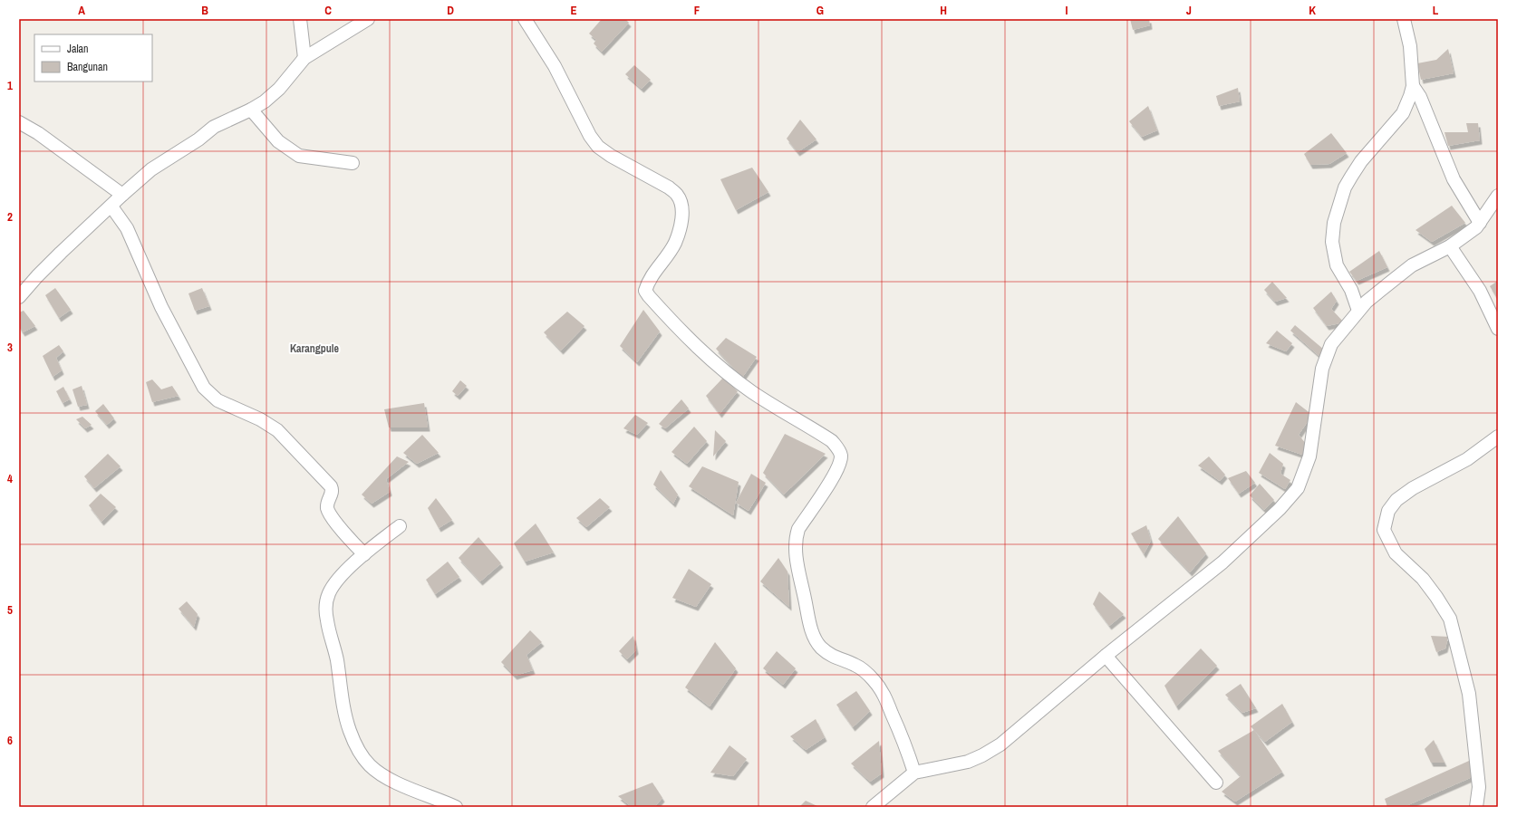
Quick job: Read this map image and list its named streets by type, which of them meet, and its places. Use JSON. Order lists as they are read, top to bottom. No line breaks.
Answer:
{"districts":["Karangpule"],"legend":["Jalan","Bangunan"],"grid":{"columns":["A","B","C","D","E","F","G","H","I","J","K","L"],"rows":["1","2","3","4","5","6"]}}
